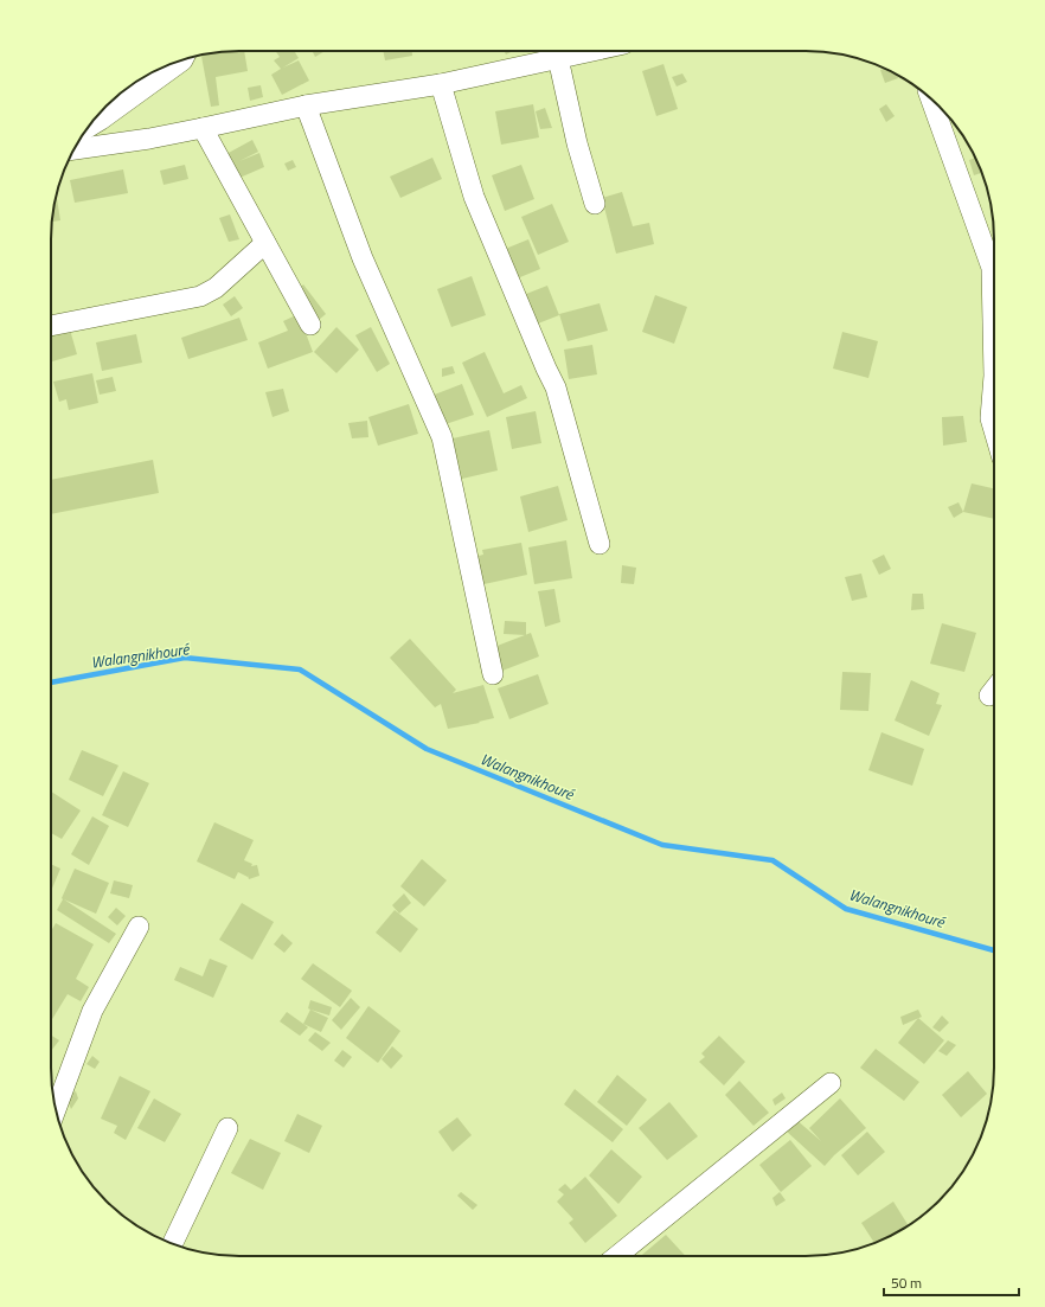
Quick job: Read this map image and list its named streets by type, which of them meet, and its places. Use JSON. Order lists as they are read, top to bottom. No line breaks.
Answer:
{"water":["Walangnikhouré"],"scale_bar":"50 m"}
